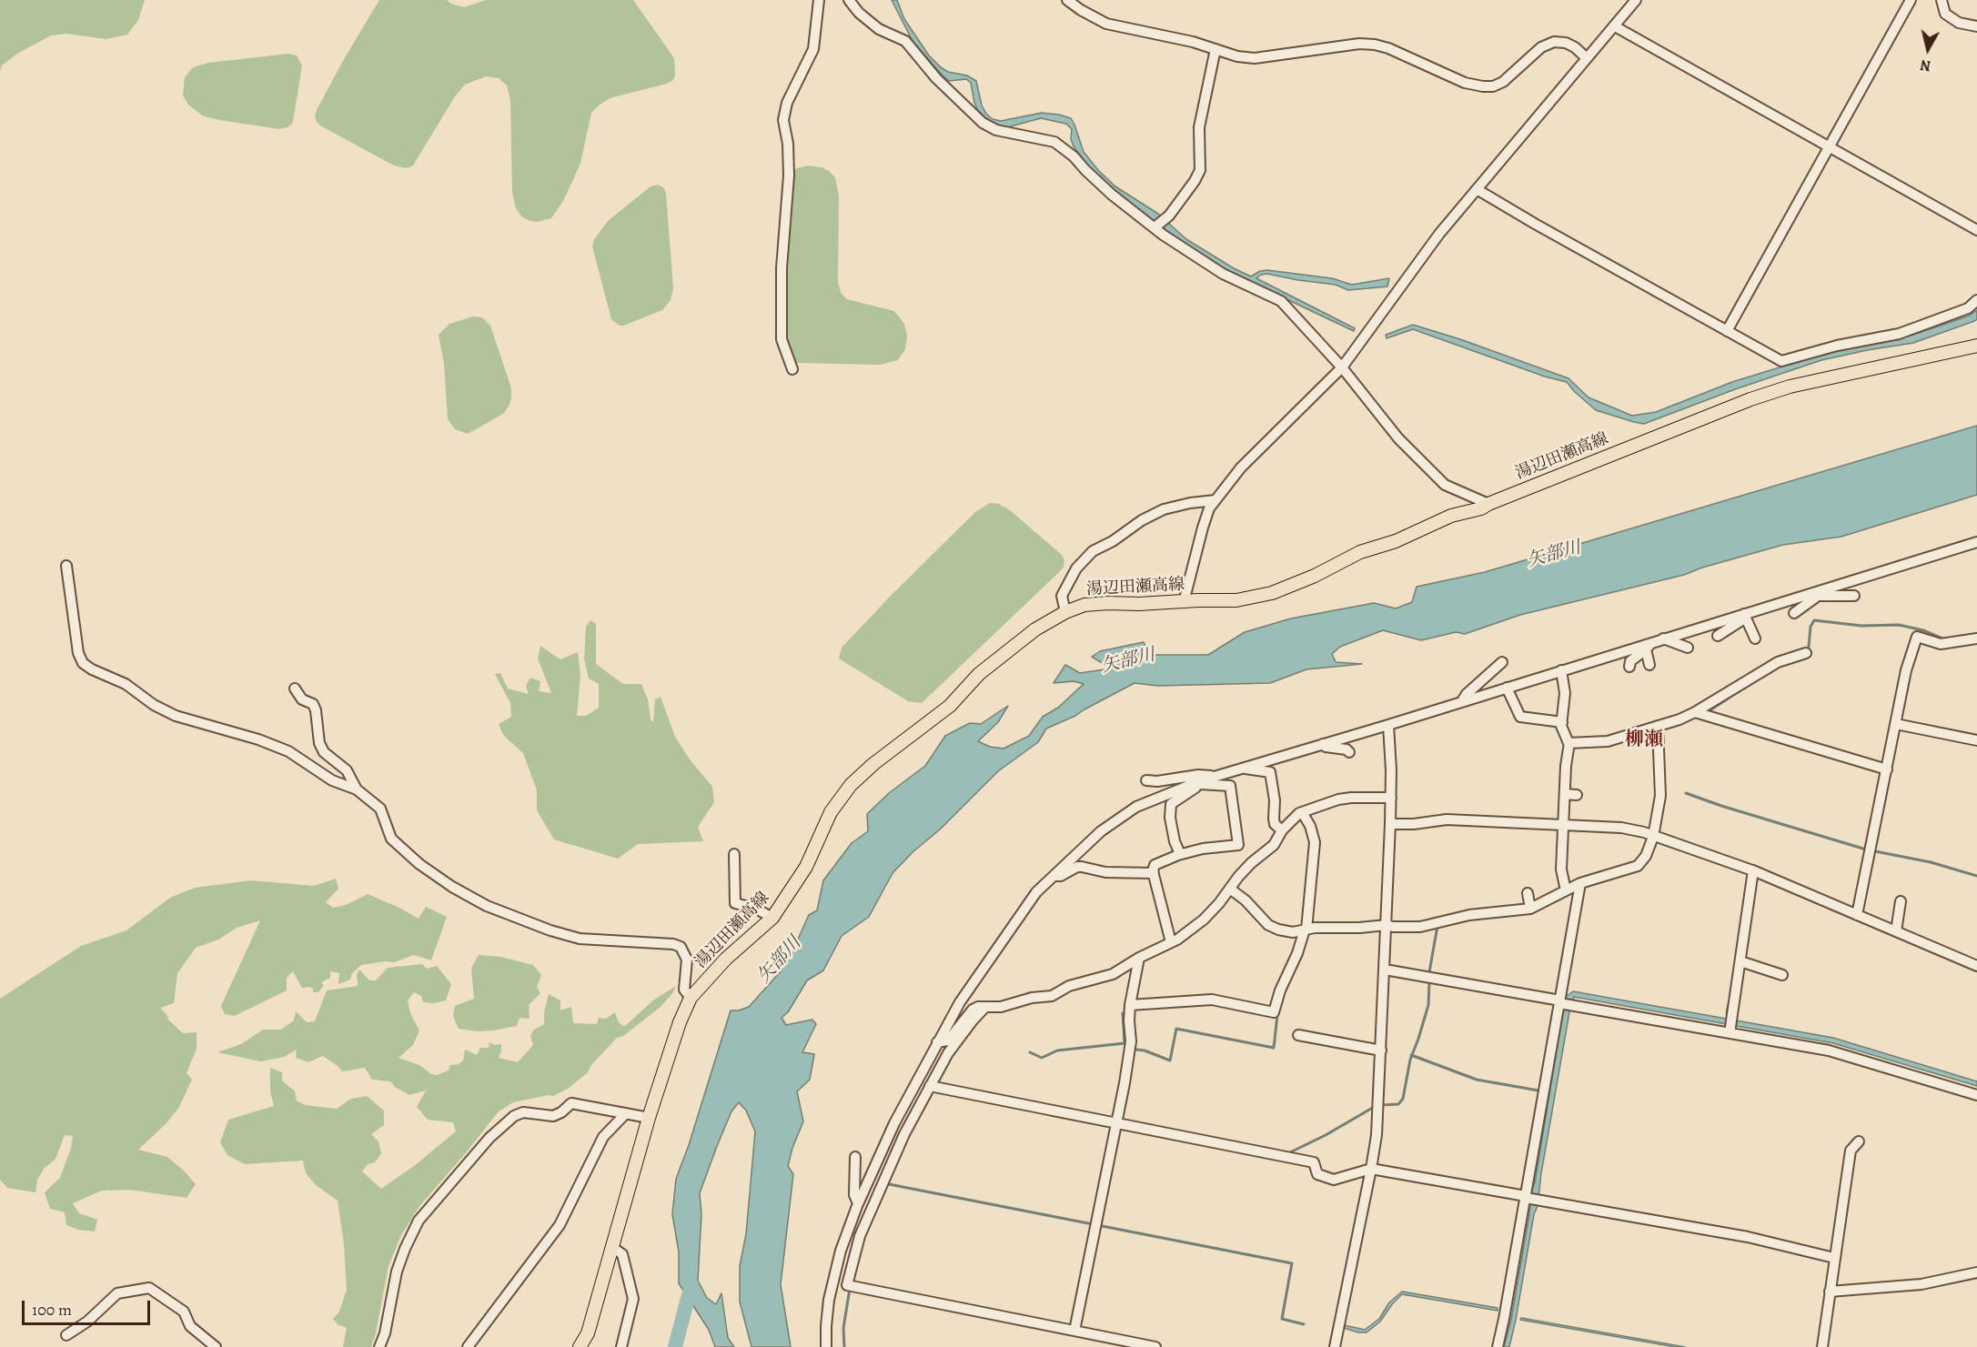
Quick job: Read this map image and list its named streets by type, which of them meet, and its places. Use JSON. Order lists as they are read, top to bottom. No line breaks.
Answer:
{"streets":{"main road":["湯辺田瀬高線"]},"districts":["柳瀬"],"water":["矢部川"],"scale_bar":"100 m","north":"bottom"}
